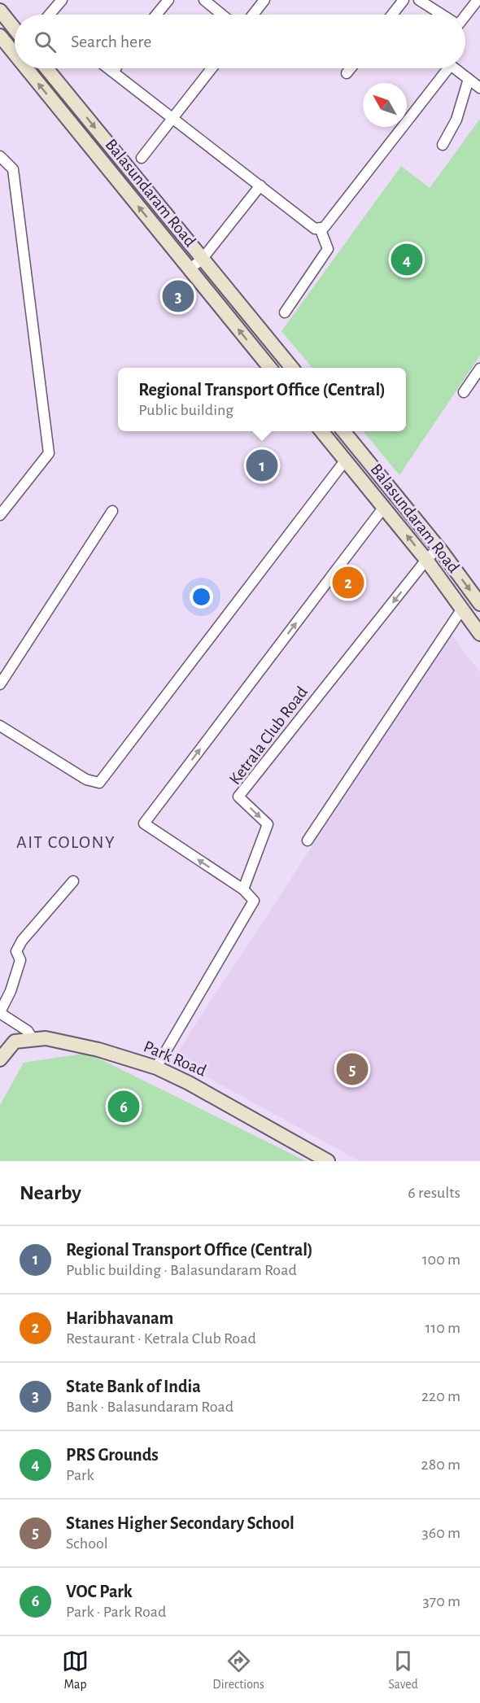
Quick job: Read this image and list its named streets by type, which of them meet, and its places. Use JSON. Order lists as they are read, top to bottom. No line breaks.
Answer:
{"streets":{"main road":["Balasundaram Road","Park Road"],"street":["Ketrala Club Road"]},"crossings":[["Balasundaram Road","Ketrala Club Road"]],"districts":["AIT COLONY"],"north":"top left","page":{"search":"Search here","pins":["4","3","1","2","5","6"],"popup":["Regional Transport Office (Central)","Public building"],"heading":["Nearby","6 results"],"list":[{"mark":"1","name":"Regional Transport Office (Central)","note":"Public building · Balasundaram Road","value":"100 m"},{"mark":"2","name":"Haribhavanam","note":"Restaurant · Ketrala Club Road","value":"110 m"},{"mark":"3","name":"State Bank of India","note":"Bank · Balasundaram Road","value":"220 m"},{"mark":"4","name":"PRS Grounds","note":"Park","value":"280 m"},{"mark":"5","name":"Stanes Higher Secondary School","note":"School","value":"360 m"},{"mark":"6","name":"VOC Park","note":"Park · Park Road","value":"370 m"}],"nav":["Map","Directions","Saved"]}}
